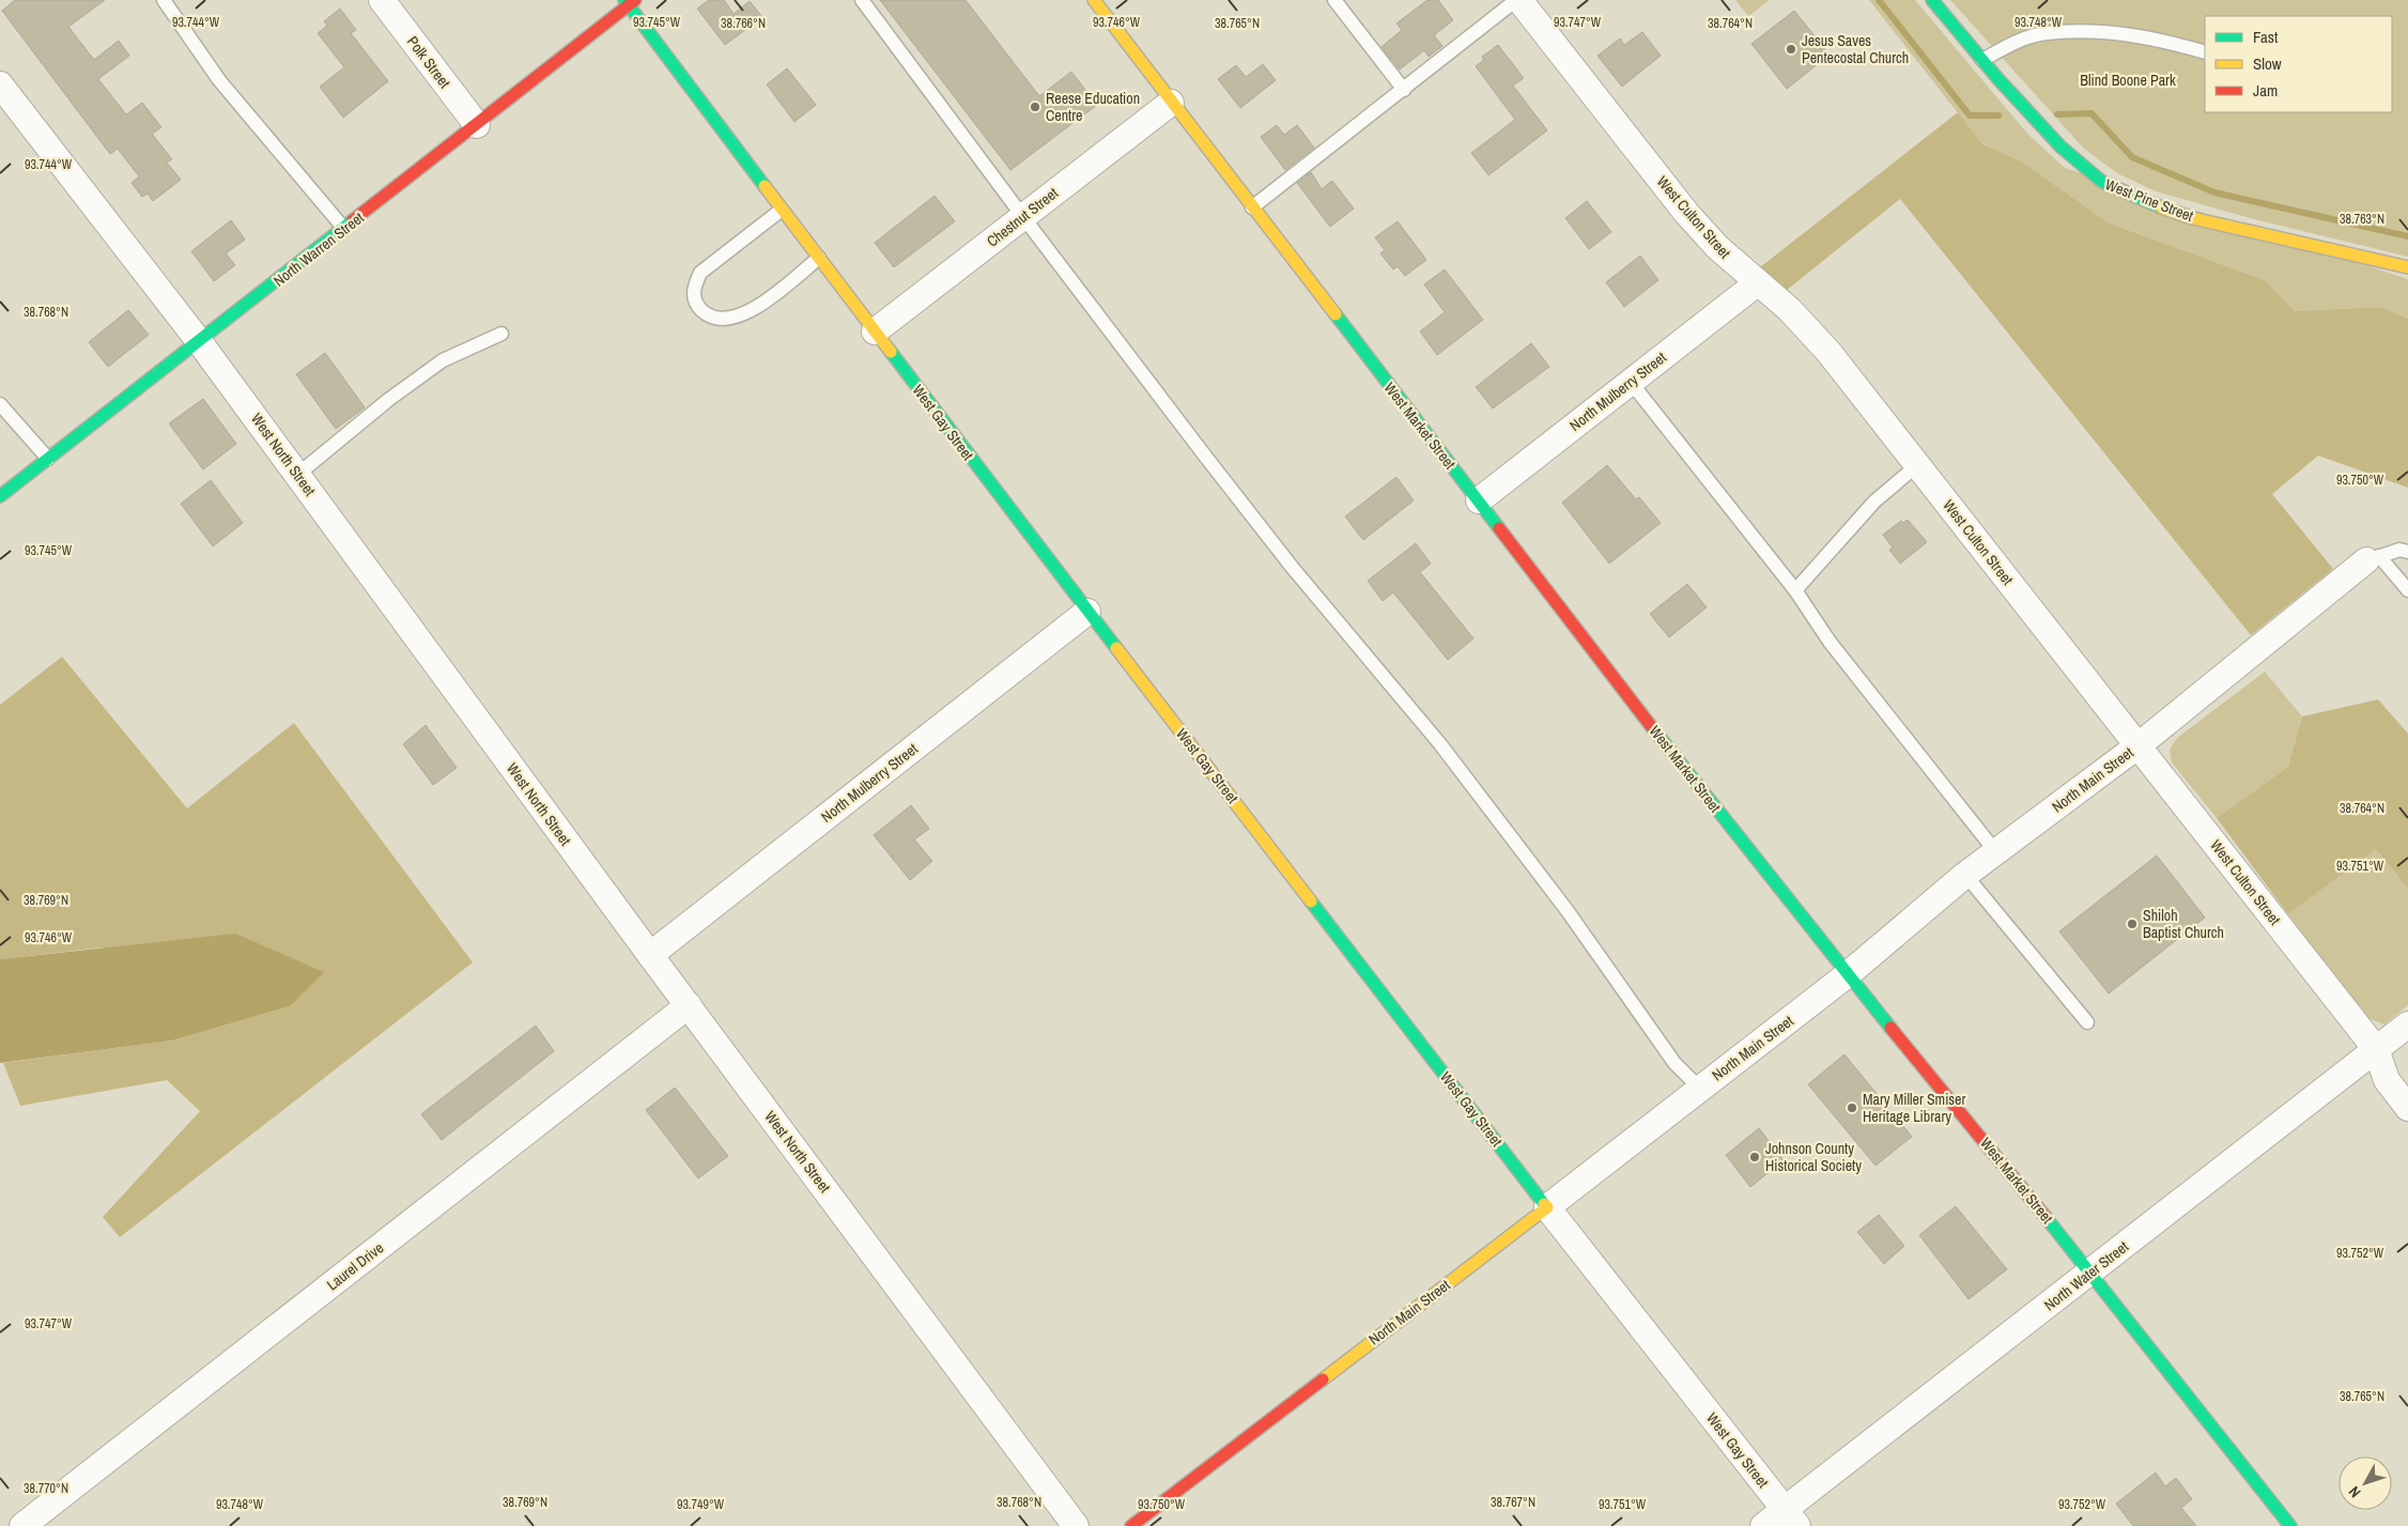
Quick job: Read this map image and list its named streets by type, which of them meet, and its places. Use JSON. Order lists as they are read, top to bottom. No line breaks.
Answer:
{"streets":{"street":["Polk Street","West Pine Street","Chestnut Street","West Culton Street","North Warren Street","North Mulberry Street","West Gay Street","West Market Street","West North Street","North Main Street","Laurel Drive","North Water Street"]},"crossings":[["Polk Street","North Warren Street"],["Chestnut Street","West Gay Street"],["Chestnut Street","West Market Street"],["West Culton Street","North Mulberry Street"],["West Culton Street","North Main Street"],["West Culton Street","North Water Street"],["North Warren Street","West Gay Street"],["North Warren Street","West North Street"],["North Mulberry Street","West Gay Street"],["North Mulberry Street","West Market Street"],["North Mulberry Street","West North Street"],["West Gay Street","North Main Street"],["West Gay Street","North Water Street"],["West Market Street","North Main Street"],["West Market Street","North Water Street"],["West North Street","Laurel Drive"]],"parks":["Blind Boone Park"],"places":["Jesus Saves Pentecostal Church","Reese Education Centre","Shiloh Baptist Church","Mary Miller Smiser Heritage Library","Johnson County Historical Society"],"legend":["Fast","Slow","Jam"],"north":"bottom left","coordinates":["93.745°W","93.748°W","93.744°W","93.746°W","93.747°W","38.766°N","38.765°N","38.764°N","38.763°N","38.768°N","93.750°W","93.751°W","38.769°N","93.752°W","38.770°N","38.767°N","93.749°W"]}
